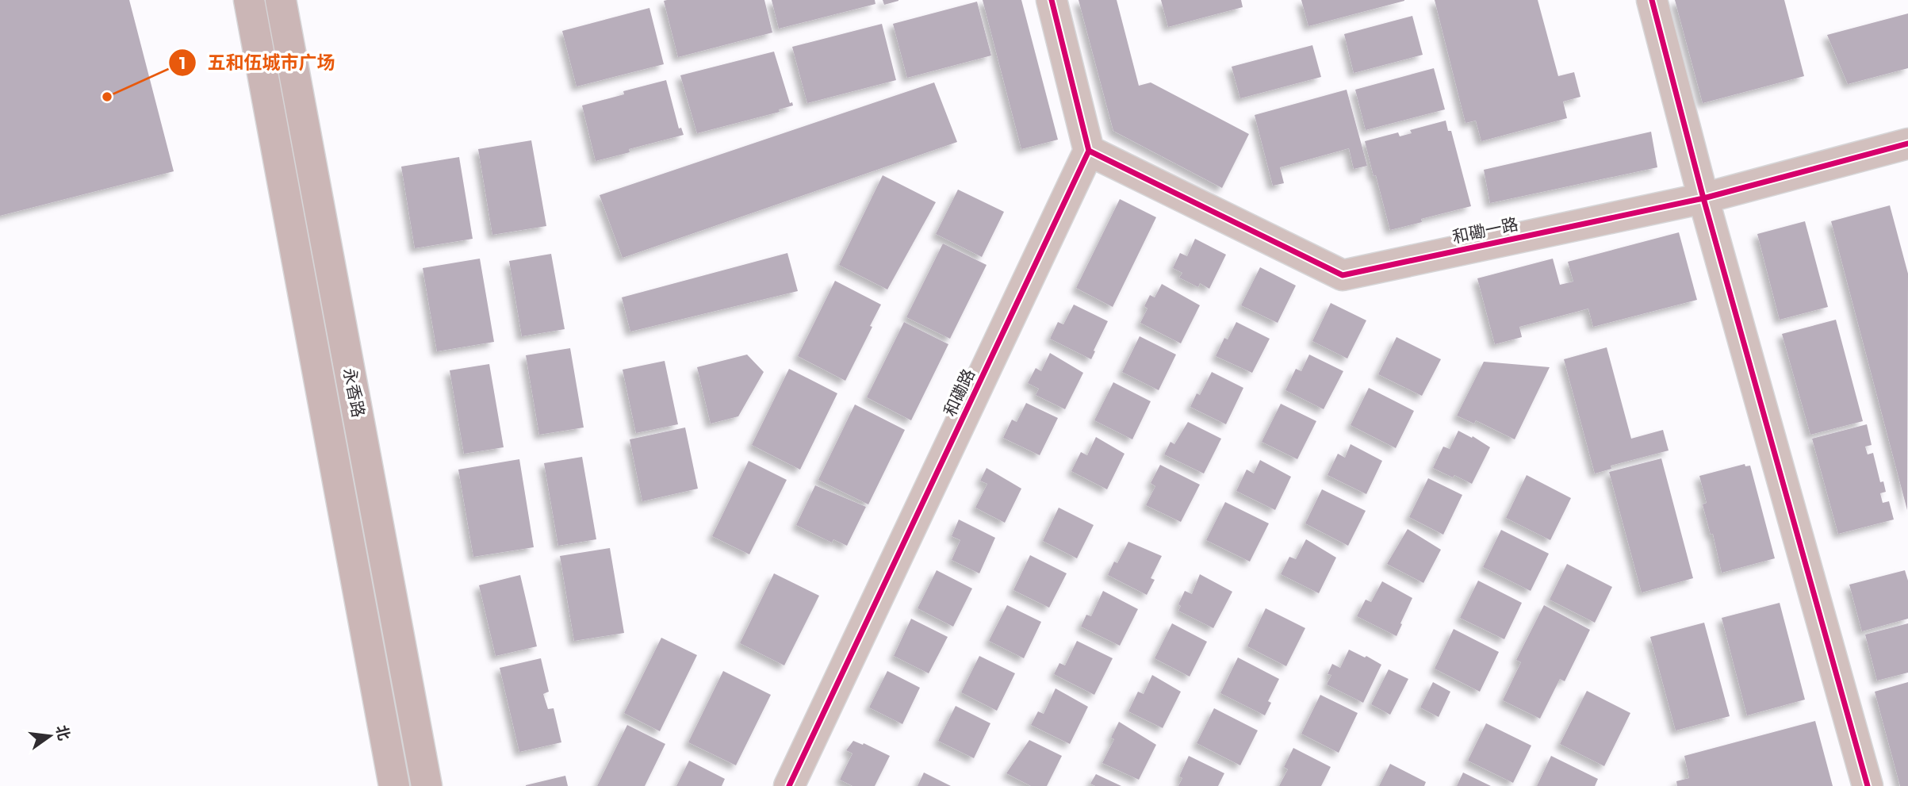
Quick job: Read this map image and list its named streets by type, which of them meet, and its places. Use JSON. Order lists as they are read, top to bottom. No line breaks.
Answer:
{"streets":{"main road":["永香路"],"street":["和磡一路","和磡路"]},"crossings":[["和磡一路","和磡路"]],"places":["五和伍城市广场"],"north":"right"}
